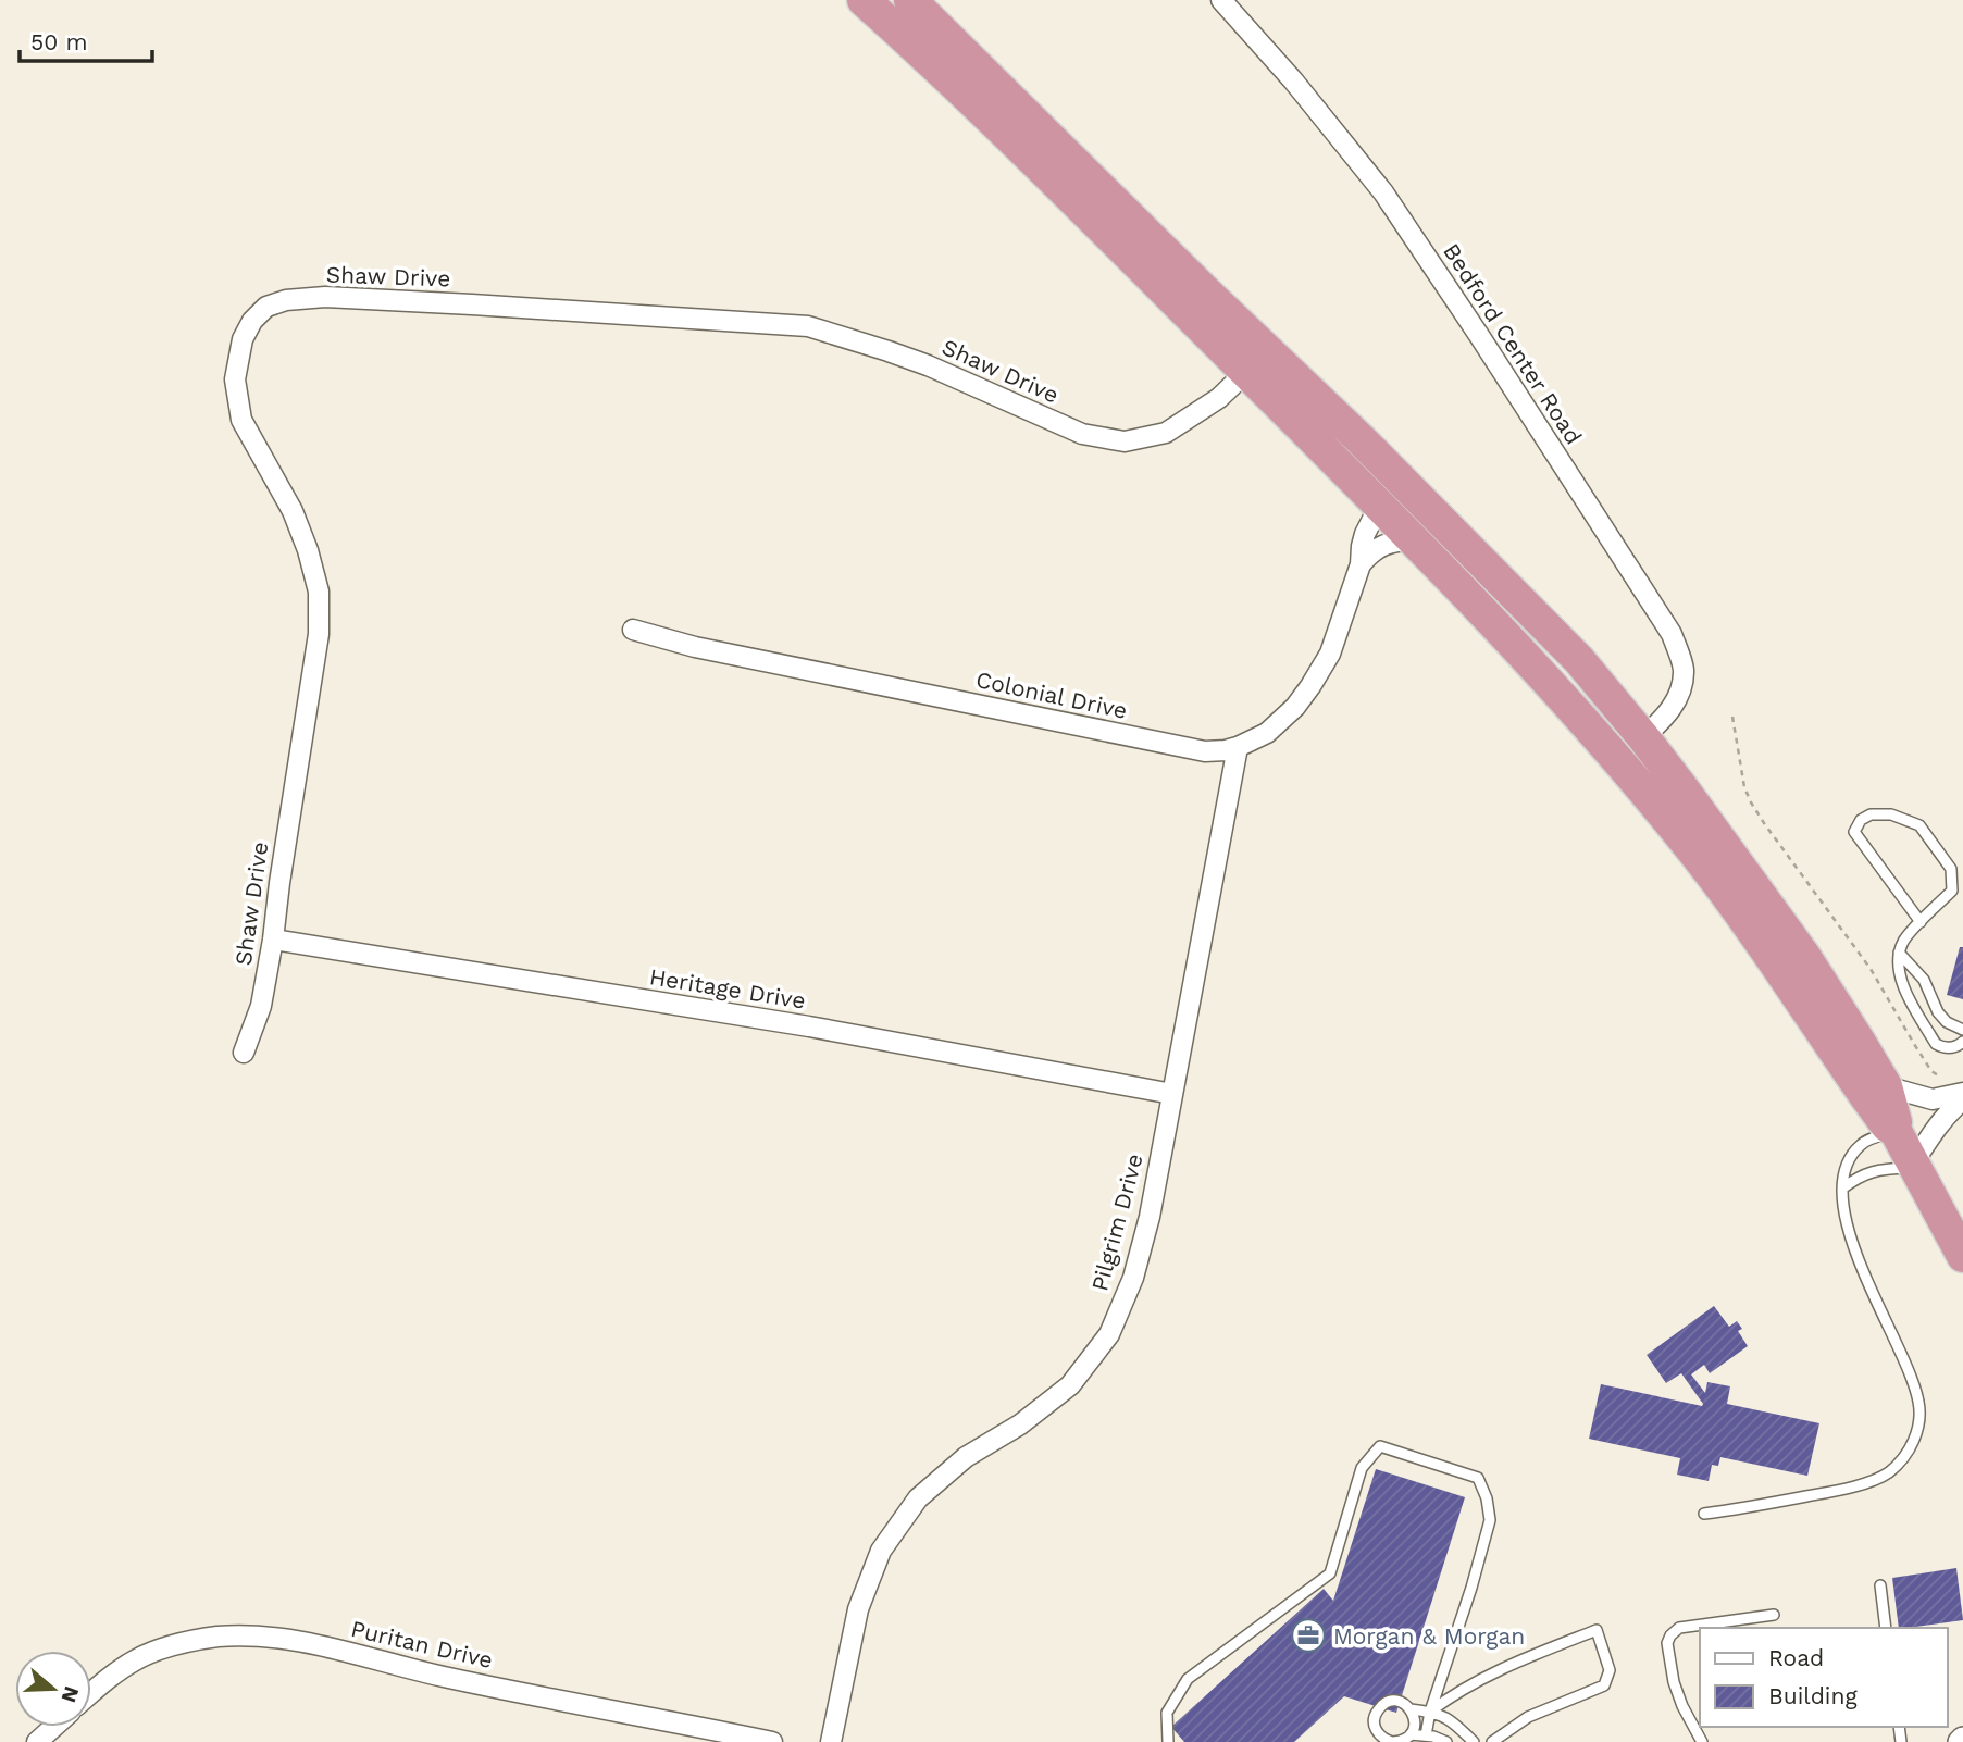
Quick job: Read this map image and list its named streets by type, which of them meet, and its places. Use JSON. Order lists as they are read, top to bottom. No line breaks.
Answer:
{"streets":{"street":["Shaw Drive","Bedford Center Road","Colonial Drive","Heritage Drive","Pilgrim Drive","Puritan Drive"]},"crossings":[["Shaw Drive","Heritage Drive"],["Colonial Drive","Pilgrim Drive"],["Heritage Drive","Pilgrim Drive"]],"places":{"office":["Morgan & Morgan"]},"legend":["Road","Building"],"scale_bar":"50 m","north":"right"}
